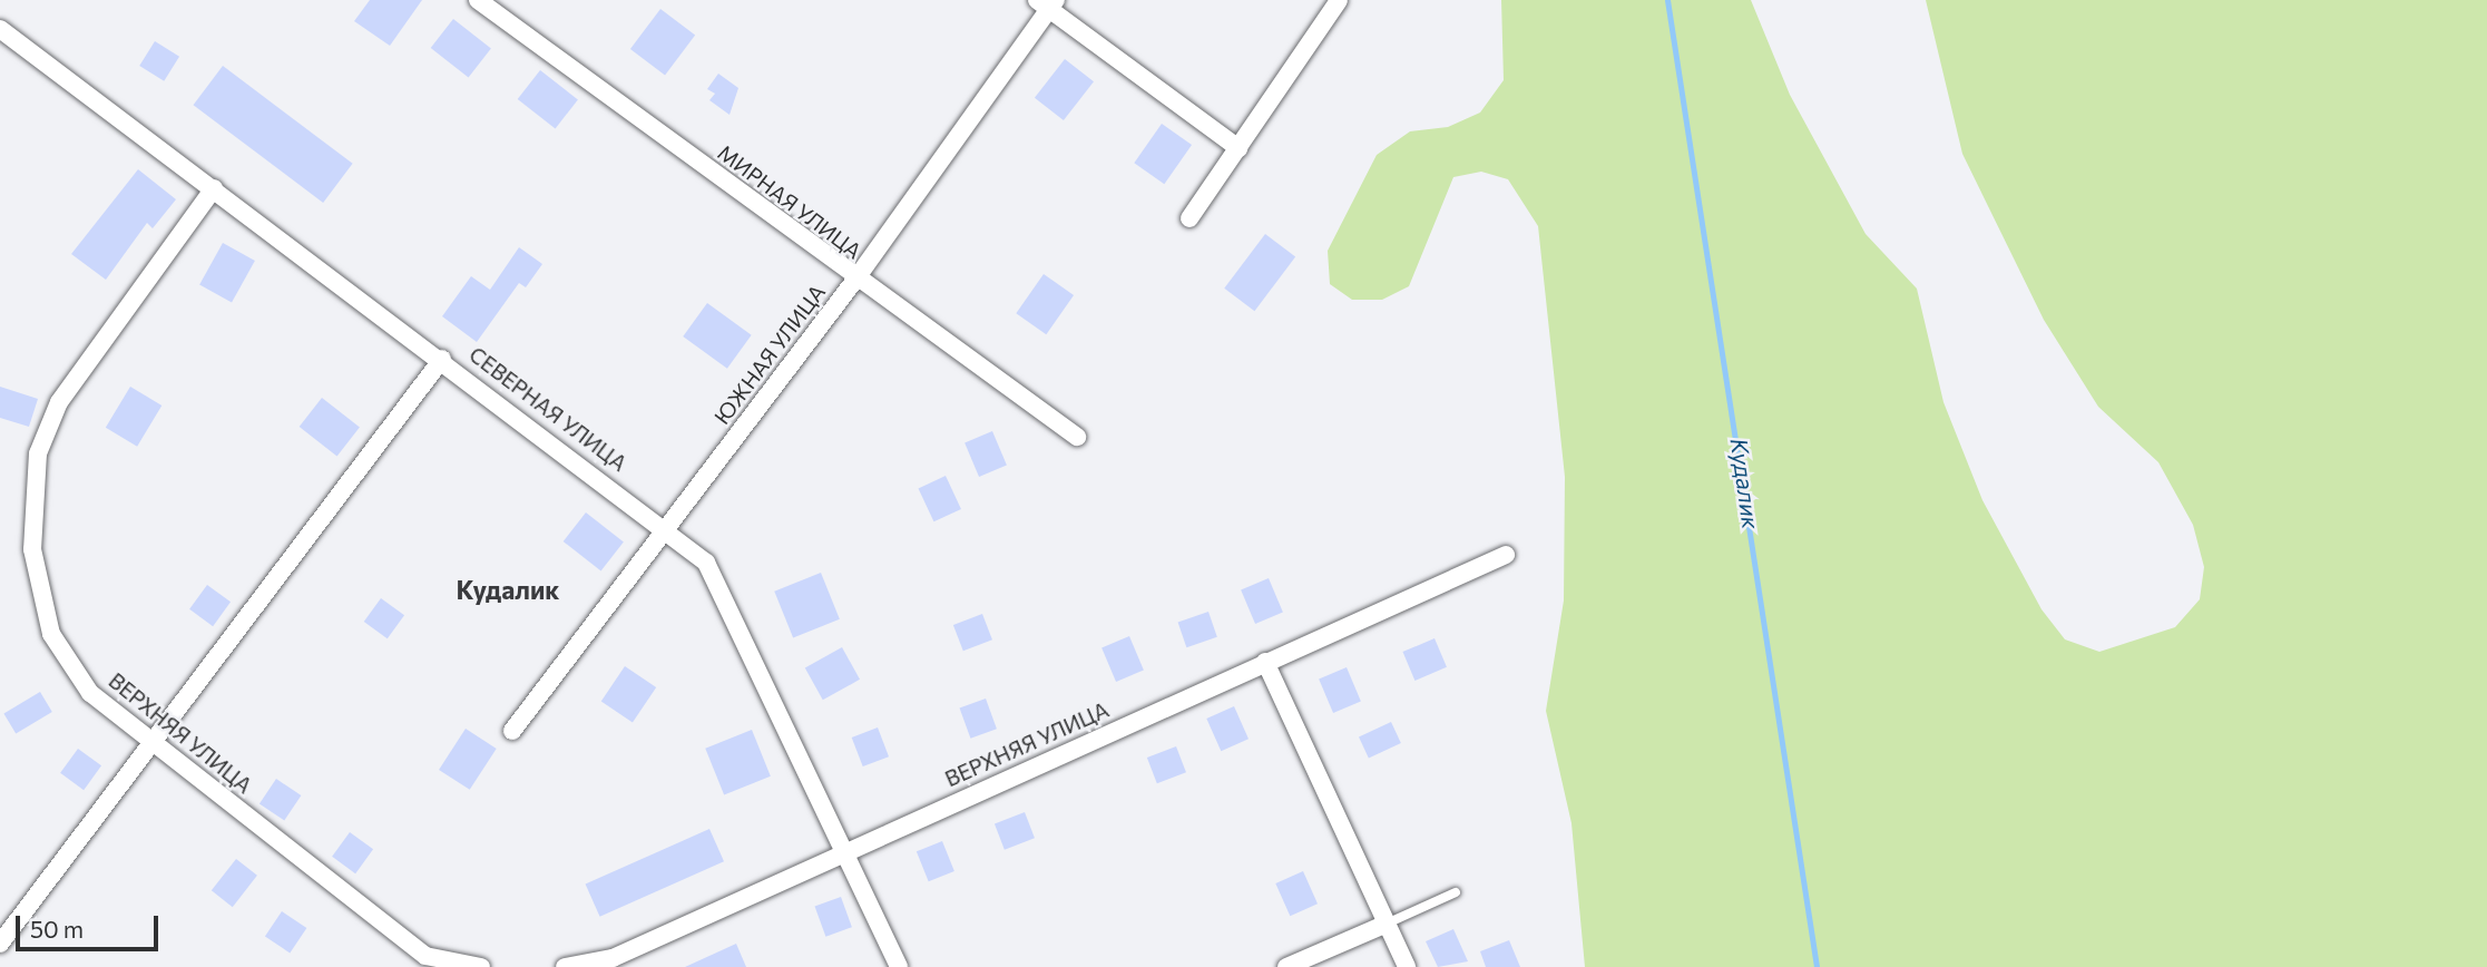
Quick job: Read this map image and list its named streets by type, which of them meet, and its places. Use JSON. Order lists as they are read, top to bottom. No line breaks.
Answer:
{"streets":{"street":["МИРНАЯ УЛИЦА","ЮЖНАЯ УЛИЦА","СЕВЕРНАЯ УЛИЦА","ВЕРХНЯЯ УЛИЦА"]},"crossings":[["МИРНАЯ УЛИЦА","ЮЖНАЯ УЛИЦА"],["ЮЖНАЯ УЛИЦА","СЕВЕРНАЯ УЛИЦА"],["СЕВЕРНАЯ УЛИЦА","ВЕРХНЯЯ УЛИЦА"]],"districts":["Кудалик"],"water":["Кудалик"],"scale_bar":"50 m"}
